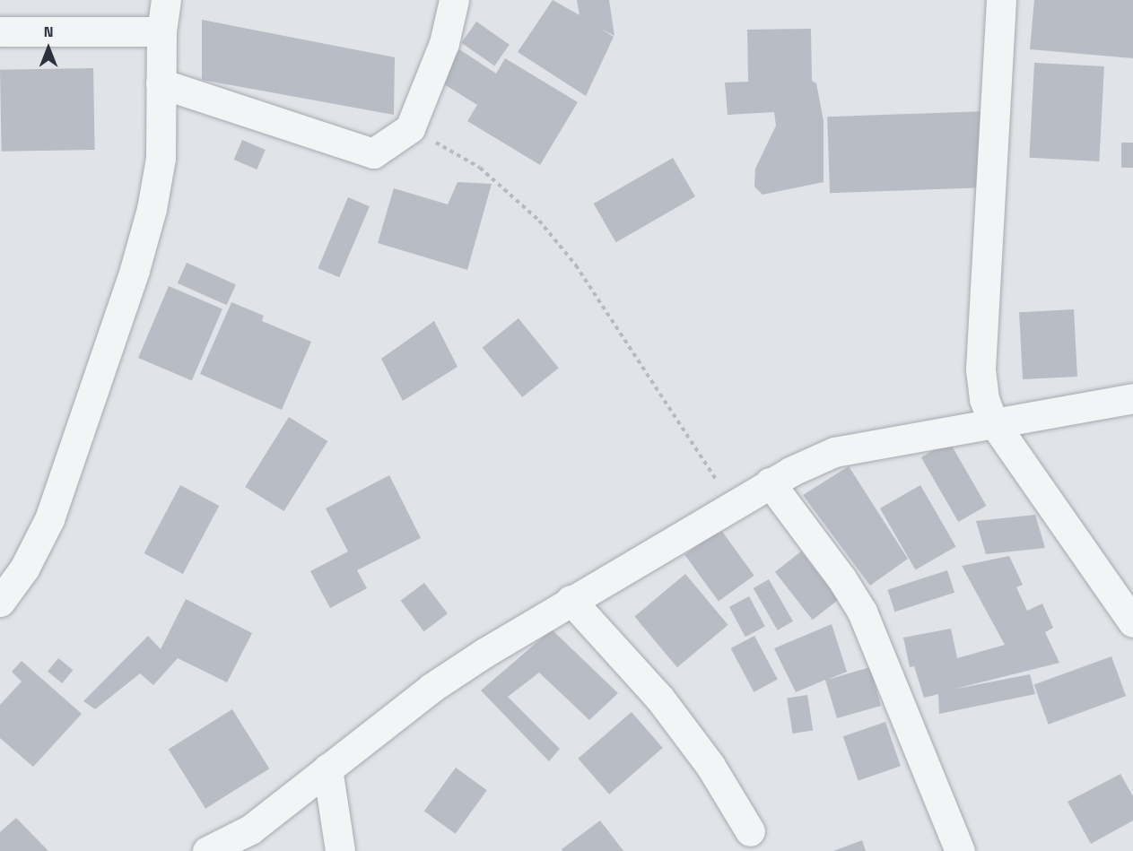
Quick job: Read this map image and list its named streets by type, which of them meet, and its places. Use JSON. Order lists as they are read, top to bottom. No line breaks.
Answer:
{"north":"top"}
